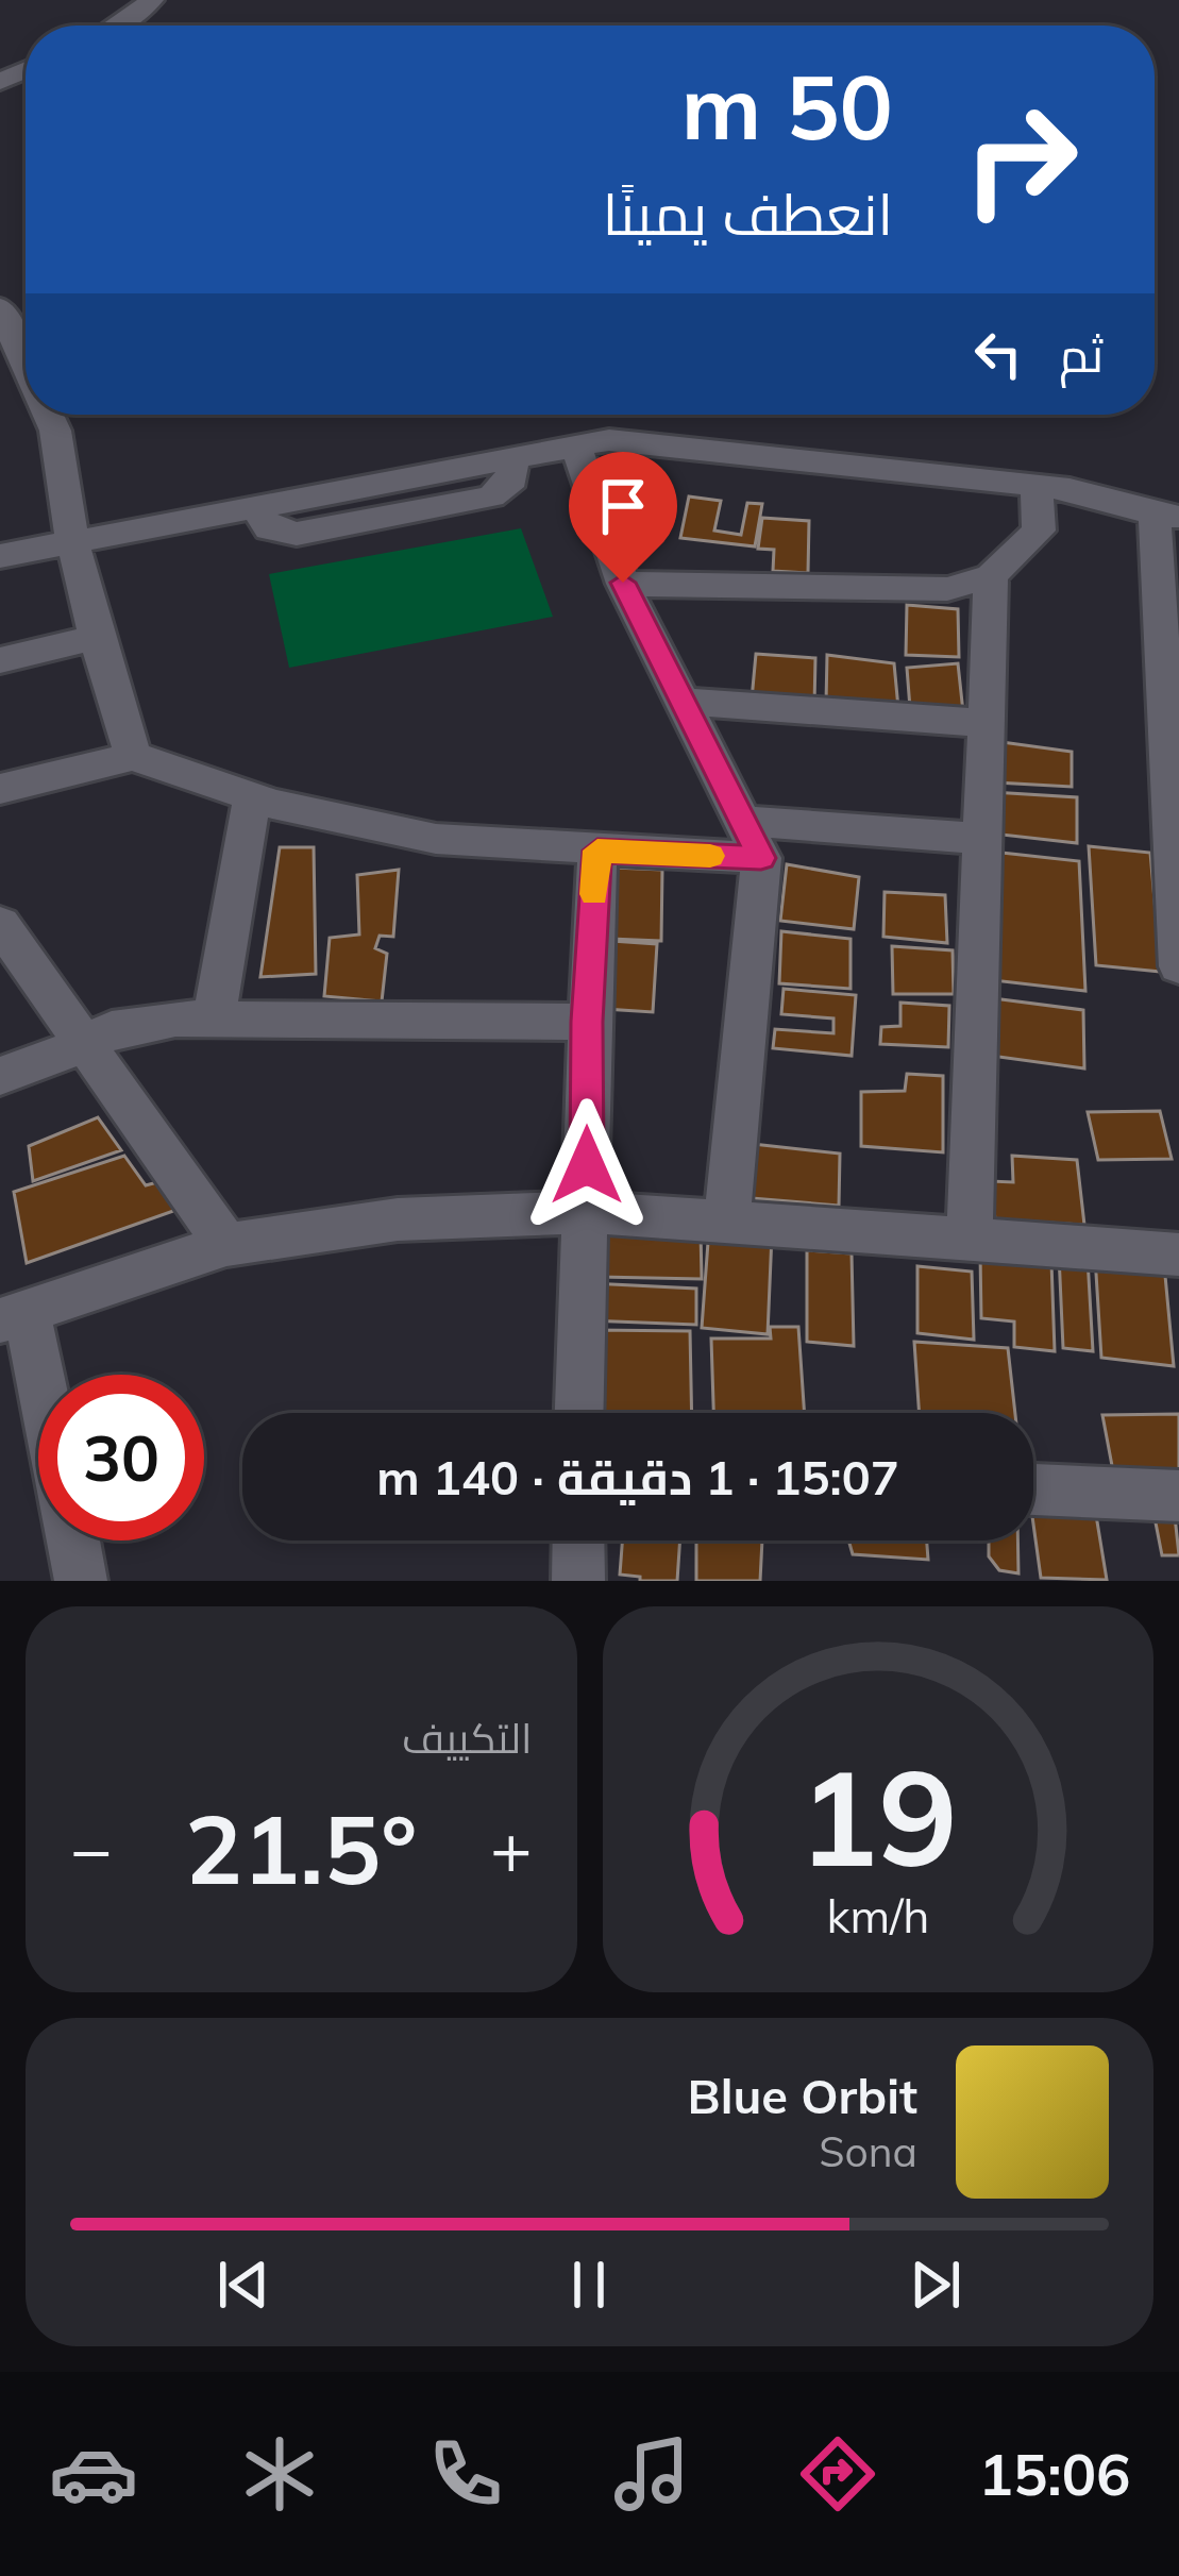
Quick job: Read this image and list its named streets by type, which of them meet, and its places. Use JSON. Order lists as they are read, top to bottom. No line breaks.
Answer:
{"page":{"turn":["50 m","انعطف يمينًا"],"then":"ثم","limit":"30","trip":"15:07 · 1 دقيقة · 140 m","tile":"التكييف","heat":["−","21.5°","+"],"song":["Blue Orbit","Sona"],"tabs":"15:06","gauge":["19","km/h"]}}
